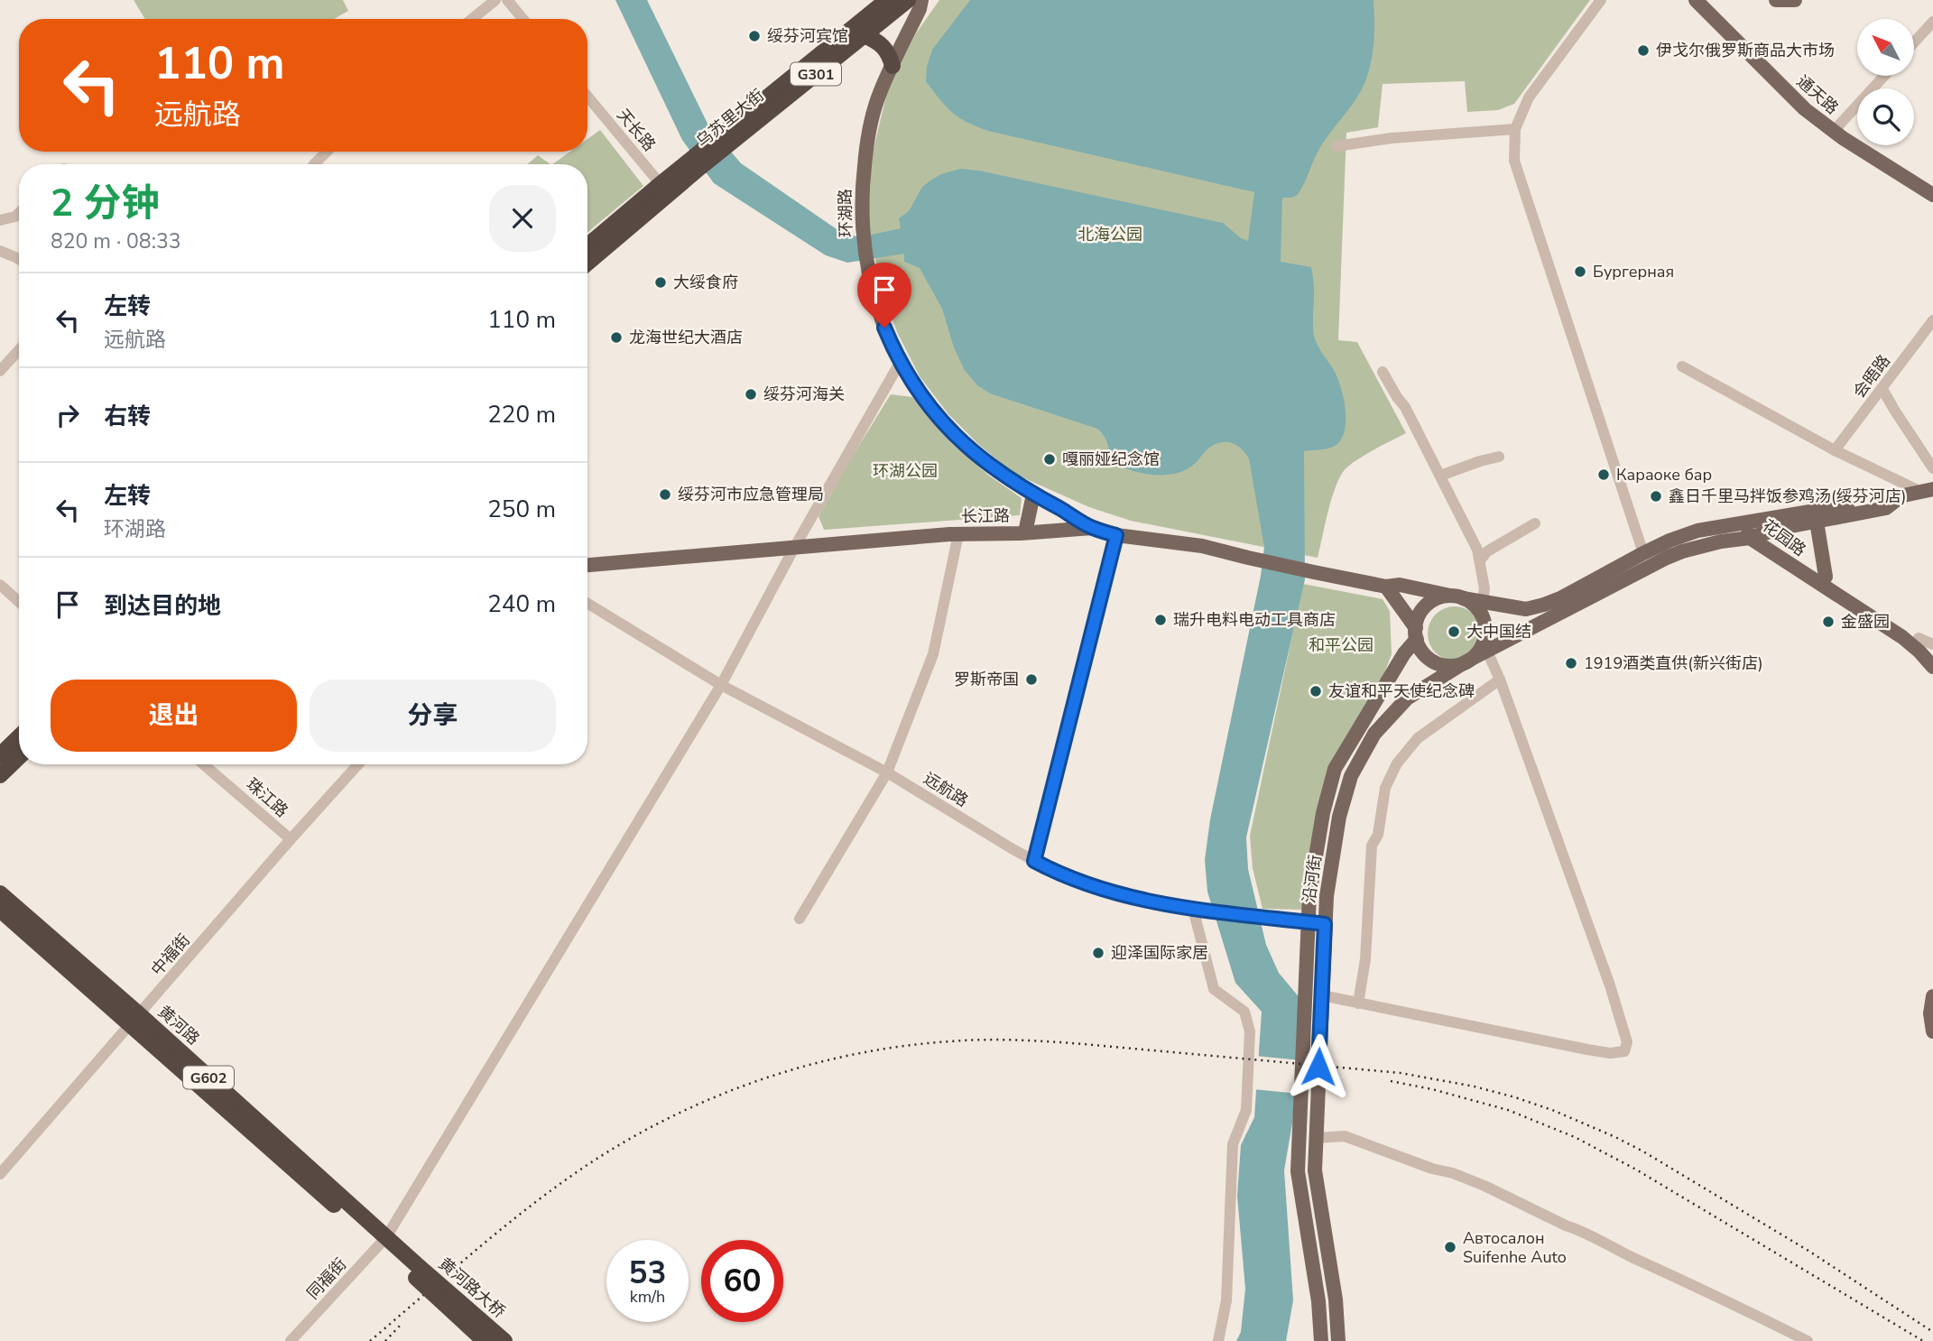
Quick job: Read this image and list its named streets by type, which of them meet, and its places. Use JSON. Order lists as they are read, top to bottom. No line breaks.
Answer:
{"streets":{"highway":["G301","乌苏里大街","黄河路","G602","黄河路大桥"],"main road":["通天路","环湖路","长江路","花园路","沿河街"],"street":["天长路","会晤路","远航路","珠江路","中福街","同福街"]},"crossings":[["乌苏里大街","天长路"],["环湖路","长江路"],["环湖路","同福街"],["长江路","花园路"],["长江路","沿河街"],["长江路","同福街"],["远航路","沿河街"],["远航路","同福街"],["珠江路","中福街"],["中福街","黄河路"],["黄河路","同福街"],["黄河路","黄河路大桥"]],"parks":["北海公园","环湖公园","和平公园"],"places":["绥芬河宾馆","伊戈尔俄罗斯商品大市场","Бургерная","大绥食府","龙海世纪大酒店","绥芬河海关","嘎丽娅纪念馆","Караоке бар","绥芬河市应急管理局","鑫日千里马拌饭参鸡汤(绥芬河店)","瑞升电料电动工具商店","金盛园","大中国结","1919酒类直供(新兴街店)","罗斯帝国","友谊和平天使纪念碑","迎泽国际家居","Автосалон Suifenhe Auto"],"north":"top left","page":{"turn":["110 m","远航路"],"heading":["2 分钟","820 m · 08:33"],"list":[{"name":"左转","note":"远航路","value":"110 m"},{"name":"右转","value":"220 m"},{"name":"左转","note":"环湖路","value":"250 m"},{"name":"到达目的地","value":"240 m"}],"buttons":["退出","分享"],"speed":"53 km/h","limit":"60"}}
